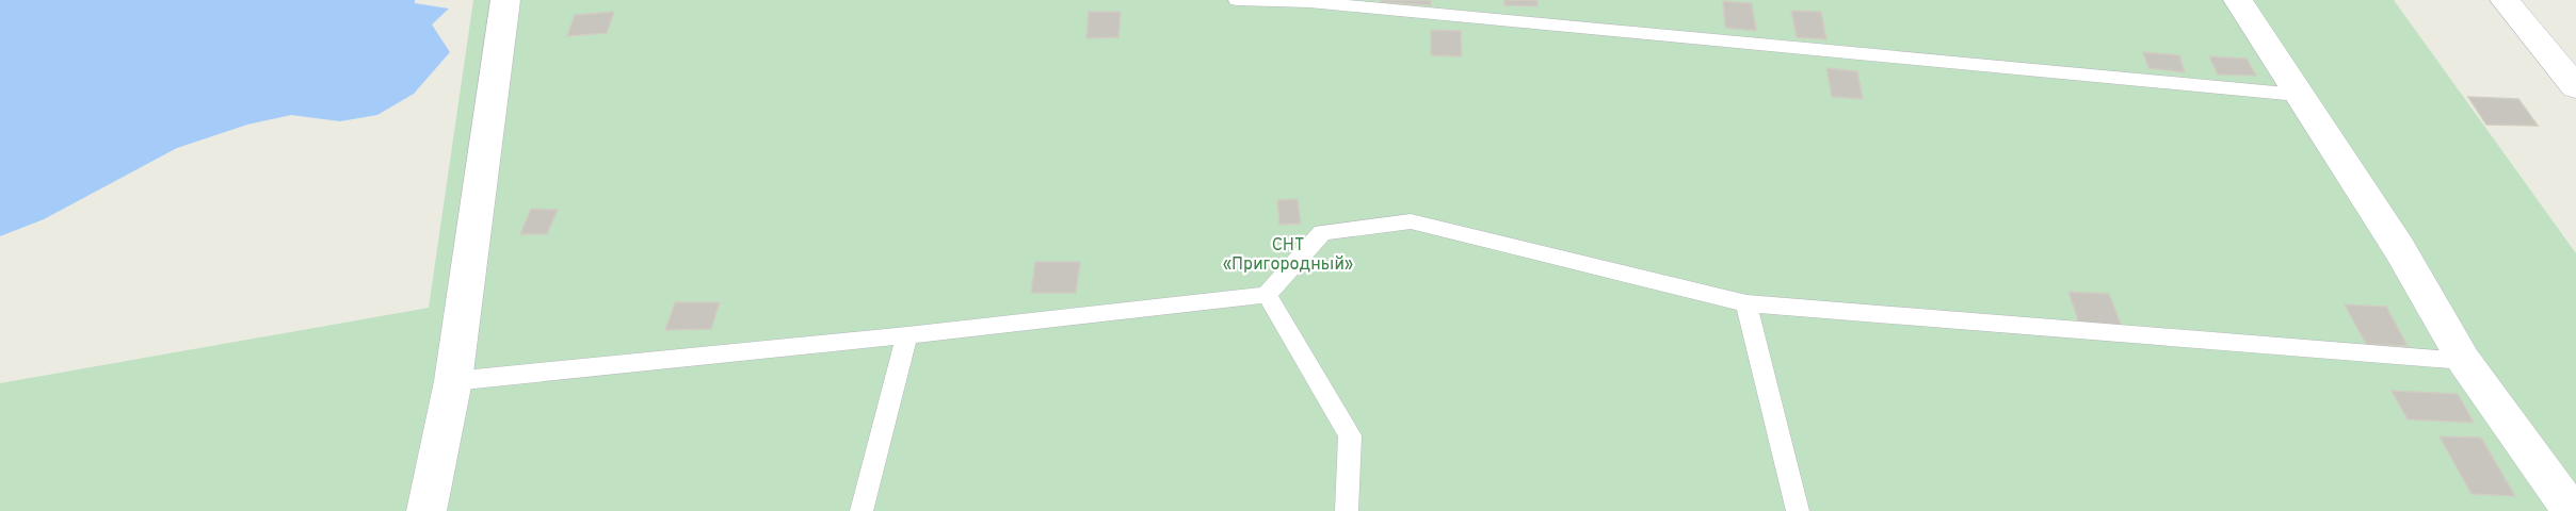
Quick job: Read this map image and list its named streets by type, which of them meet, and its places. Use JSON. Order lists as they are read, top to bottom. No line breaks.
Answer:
{"parks":["СНТ «Пригородный»"]}
